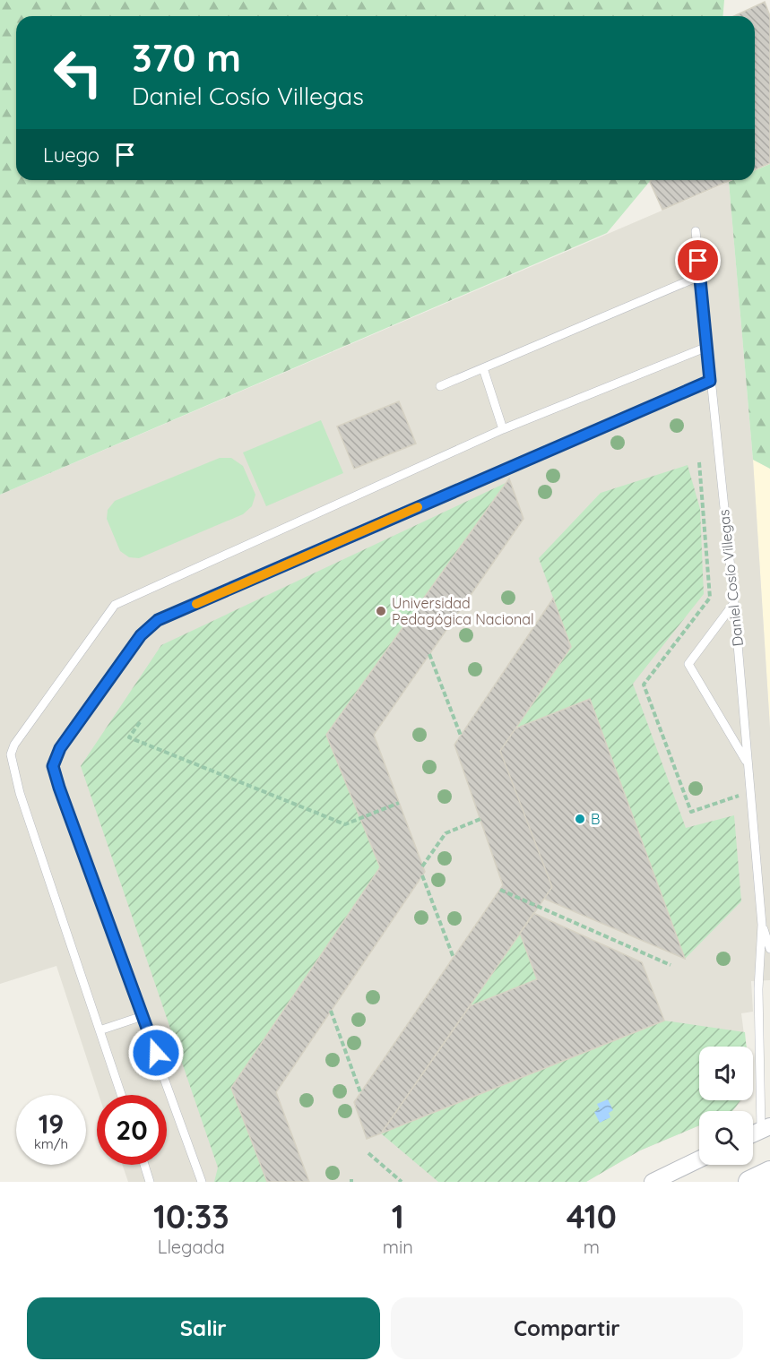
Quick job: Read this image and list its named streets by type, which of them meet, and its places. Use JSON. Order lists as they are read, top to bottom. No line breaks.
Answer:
{"streets":{"lane":["Daniel Cosío Villegas"]},"places":["Universidad Pedagógica Nacional","B"],"page":{"turn":["370 m","Daniel Cosío Villegas"],"then":"Luego","speed":"19 km/h","limit":"20","eta":["10:33","Llegada","1","min","410","m"],"buttons":["Salir","Compartir"]}}
